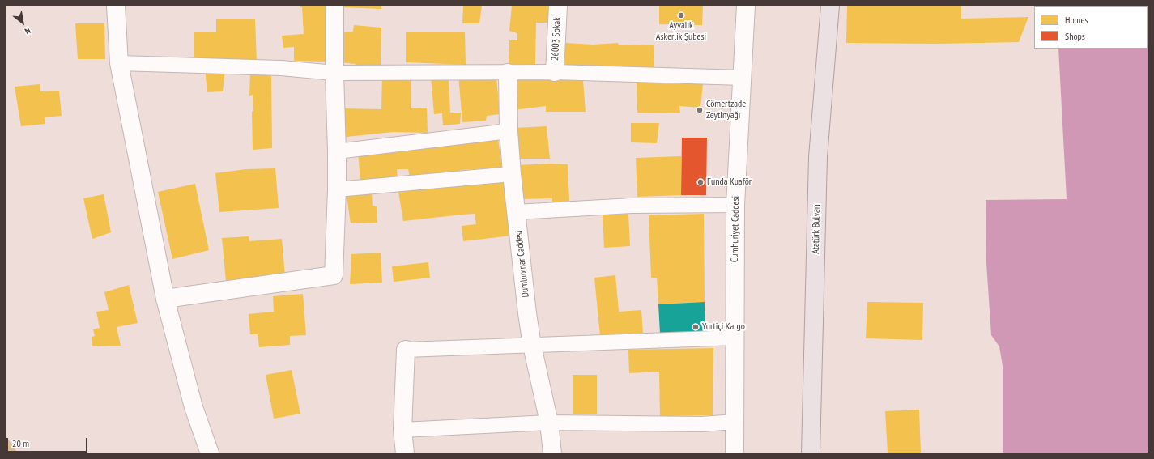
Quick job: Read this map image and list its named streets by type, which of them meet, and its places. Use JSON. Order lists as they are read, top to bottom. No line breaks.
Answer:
{"streets":{"main road":["Atatürk Bulvarı"],"street":["26003 Sokak","Cumhuriyet Caddesi","Dumlupınar Caddesi"]},"places":["Ayvalık Askerlik Şubesi","Cömertzade Zeytinyağı","Funda Kuaför","Yurtiçi Kargo"],"legend":["Homes","Shops"],"scale_bar":"20 m","north":"bottom right"}
